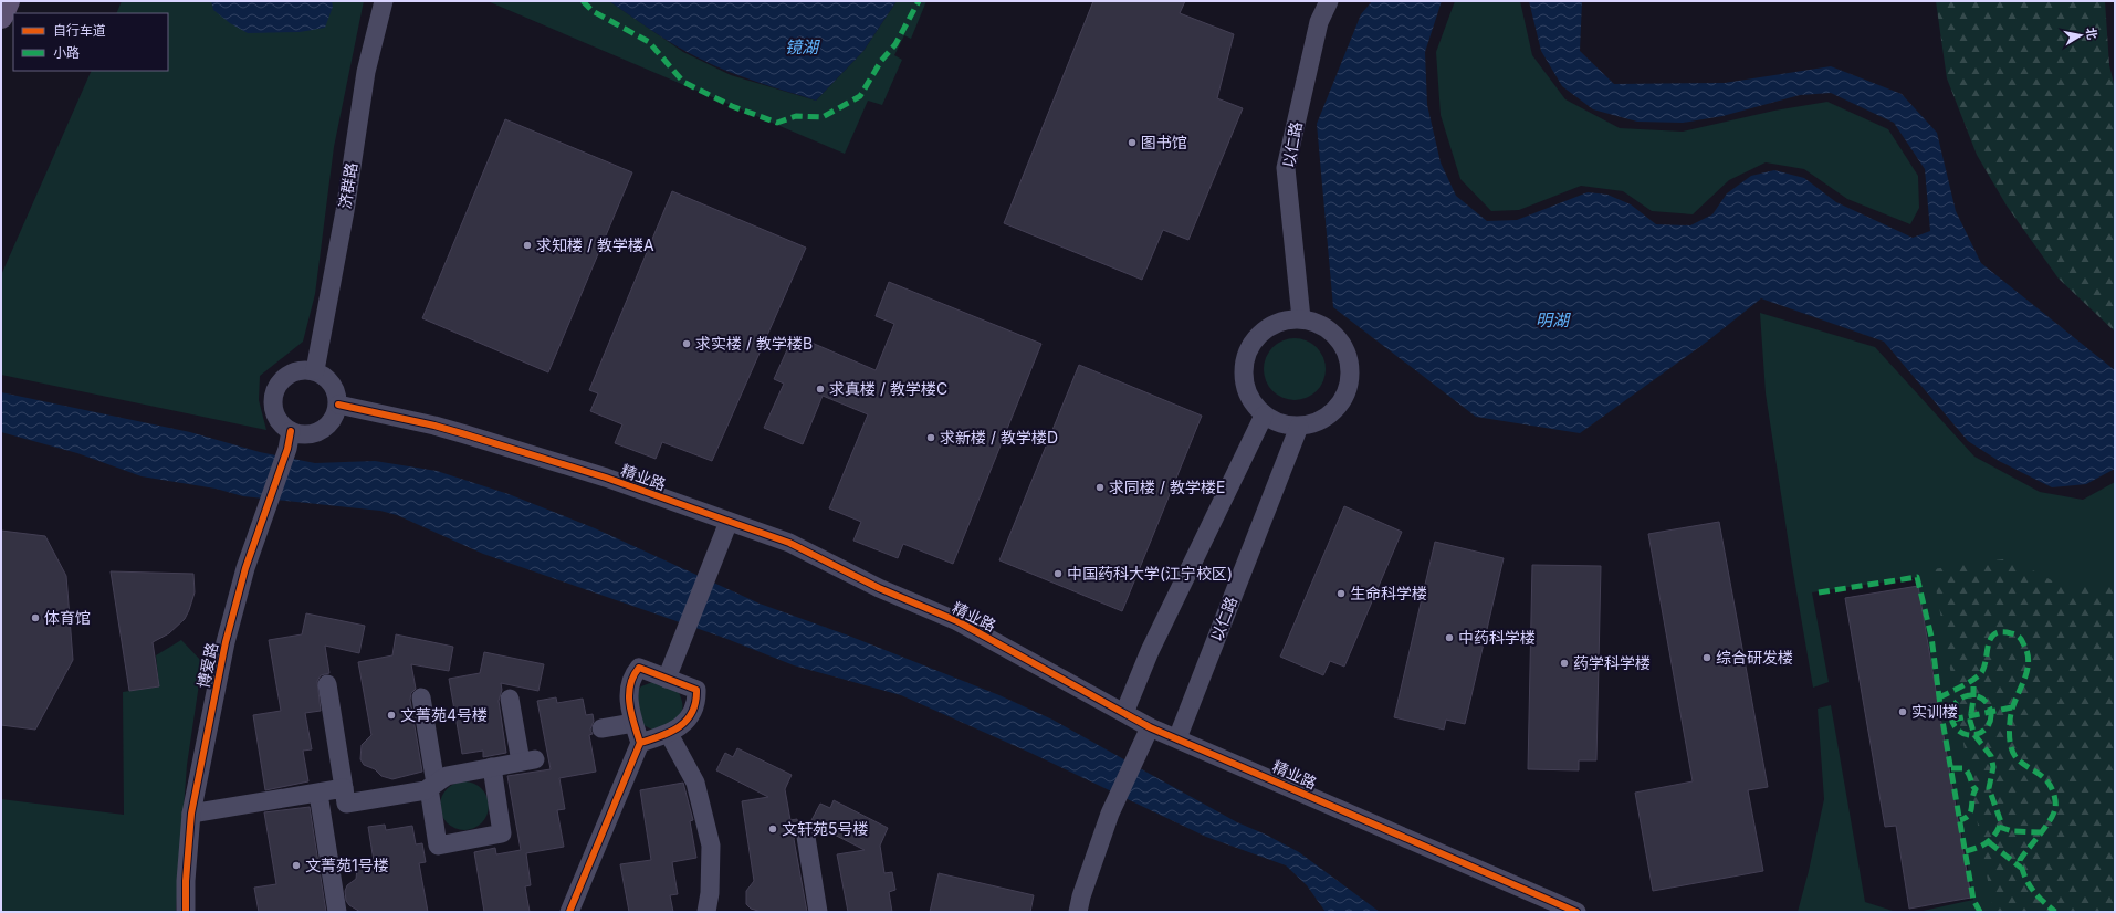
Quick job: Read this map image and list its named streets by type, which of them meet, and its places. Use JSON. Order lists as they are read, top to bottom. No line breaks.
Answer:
{"streets":{"street":["以仁路","济群路","精业路","博爱路"]},"crossings":[["以仁路","精业路"],["济群路","精业路"],["济群路","博爱路"],["精业路","博爱路"]],"water":["镜湖","明湖"],"places":["图书馆","求知楼 / 教学楼A","求实楼 / 教学楼B","求真楼 / 教学楼C","求新楼 / 教学楼D","求同楼 / 教学楼E","中国药科大学(江宁校区)","生命科学楼","体育馆","中药科学楼","综合研发楼","药学科学楼","实训楼","文菁苑4号楼","文轩苑5号楼","文菁苑1号楼"],"legend":["自行车道","小路"],"north":"right"}
